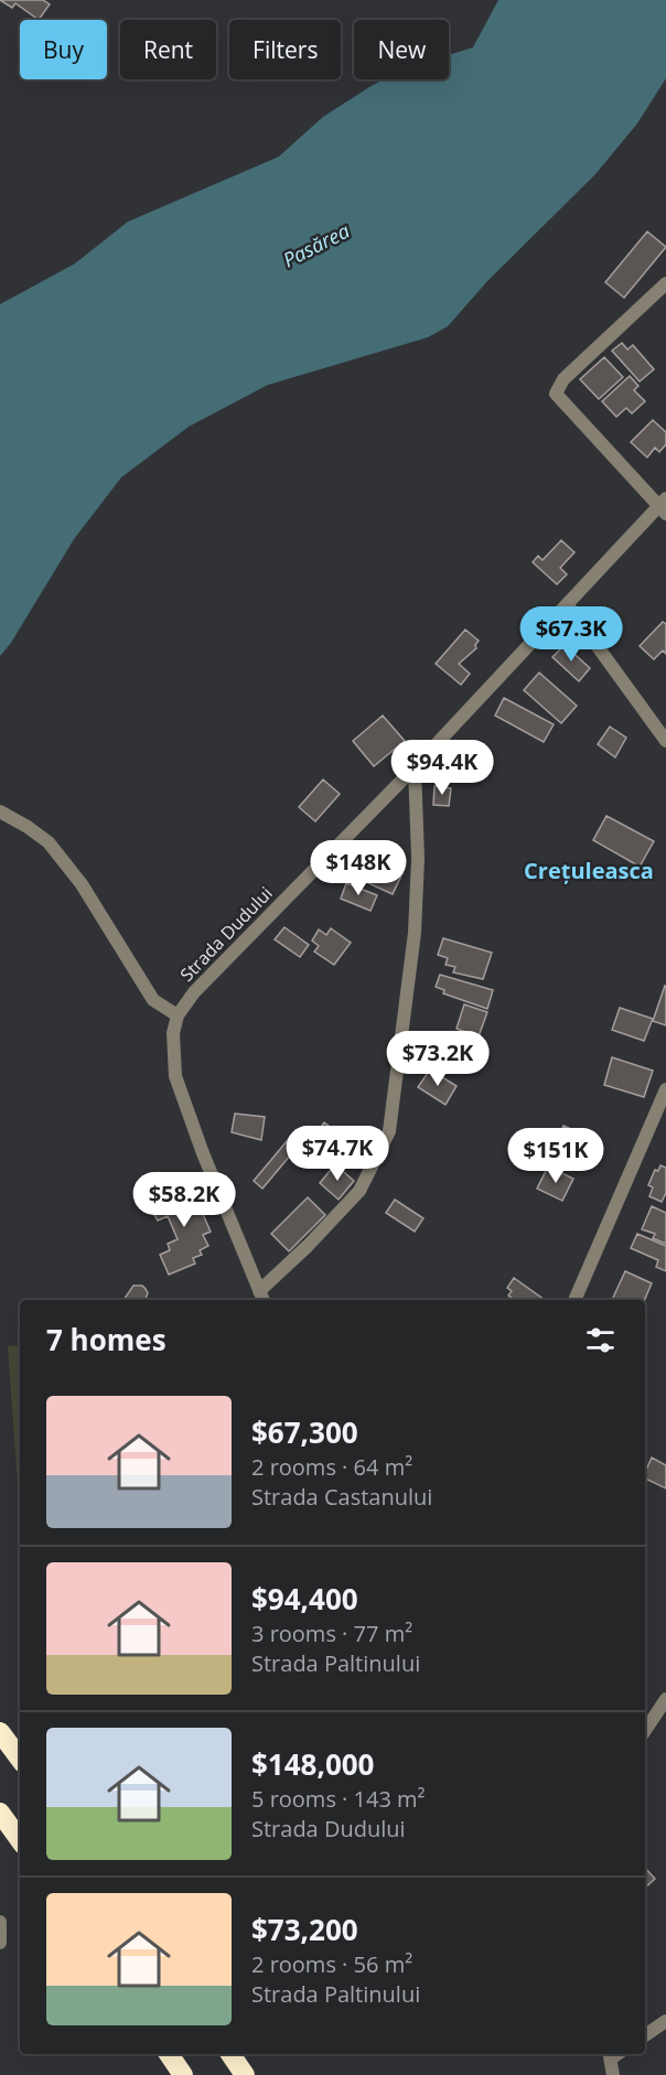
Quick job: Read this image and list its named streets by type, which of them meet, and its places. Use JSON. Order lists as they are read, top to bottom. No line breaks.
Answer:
{"streets":{"street":["Strada Dudului"]},"districts":["Crețuleasca"],"water":["Pasărea"],"page":{"chip":["Buy","Rent","Filters","New"],"price":["$67.3K","$94.4K","$148K","$73.2K","$74.7K","$151K","$58.2K"],"heading":"7 homes","list":[{"name":"$67,300","note":"2 rooms · 64 m² · Strada Castanului"},{"name":"$94,400","note":"3 rooms · 77 m² · Strada Paltinului"},{"name":"$148,000","note":"5 rooms · 143 m² · Strada Dudului"},{"name":"$73,200","note":"2 rooms · 56 m² · Strada Paltinului"}]}}
